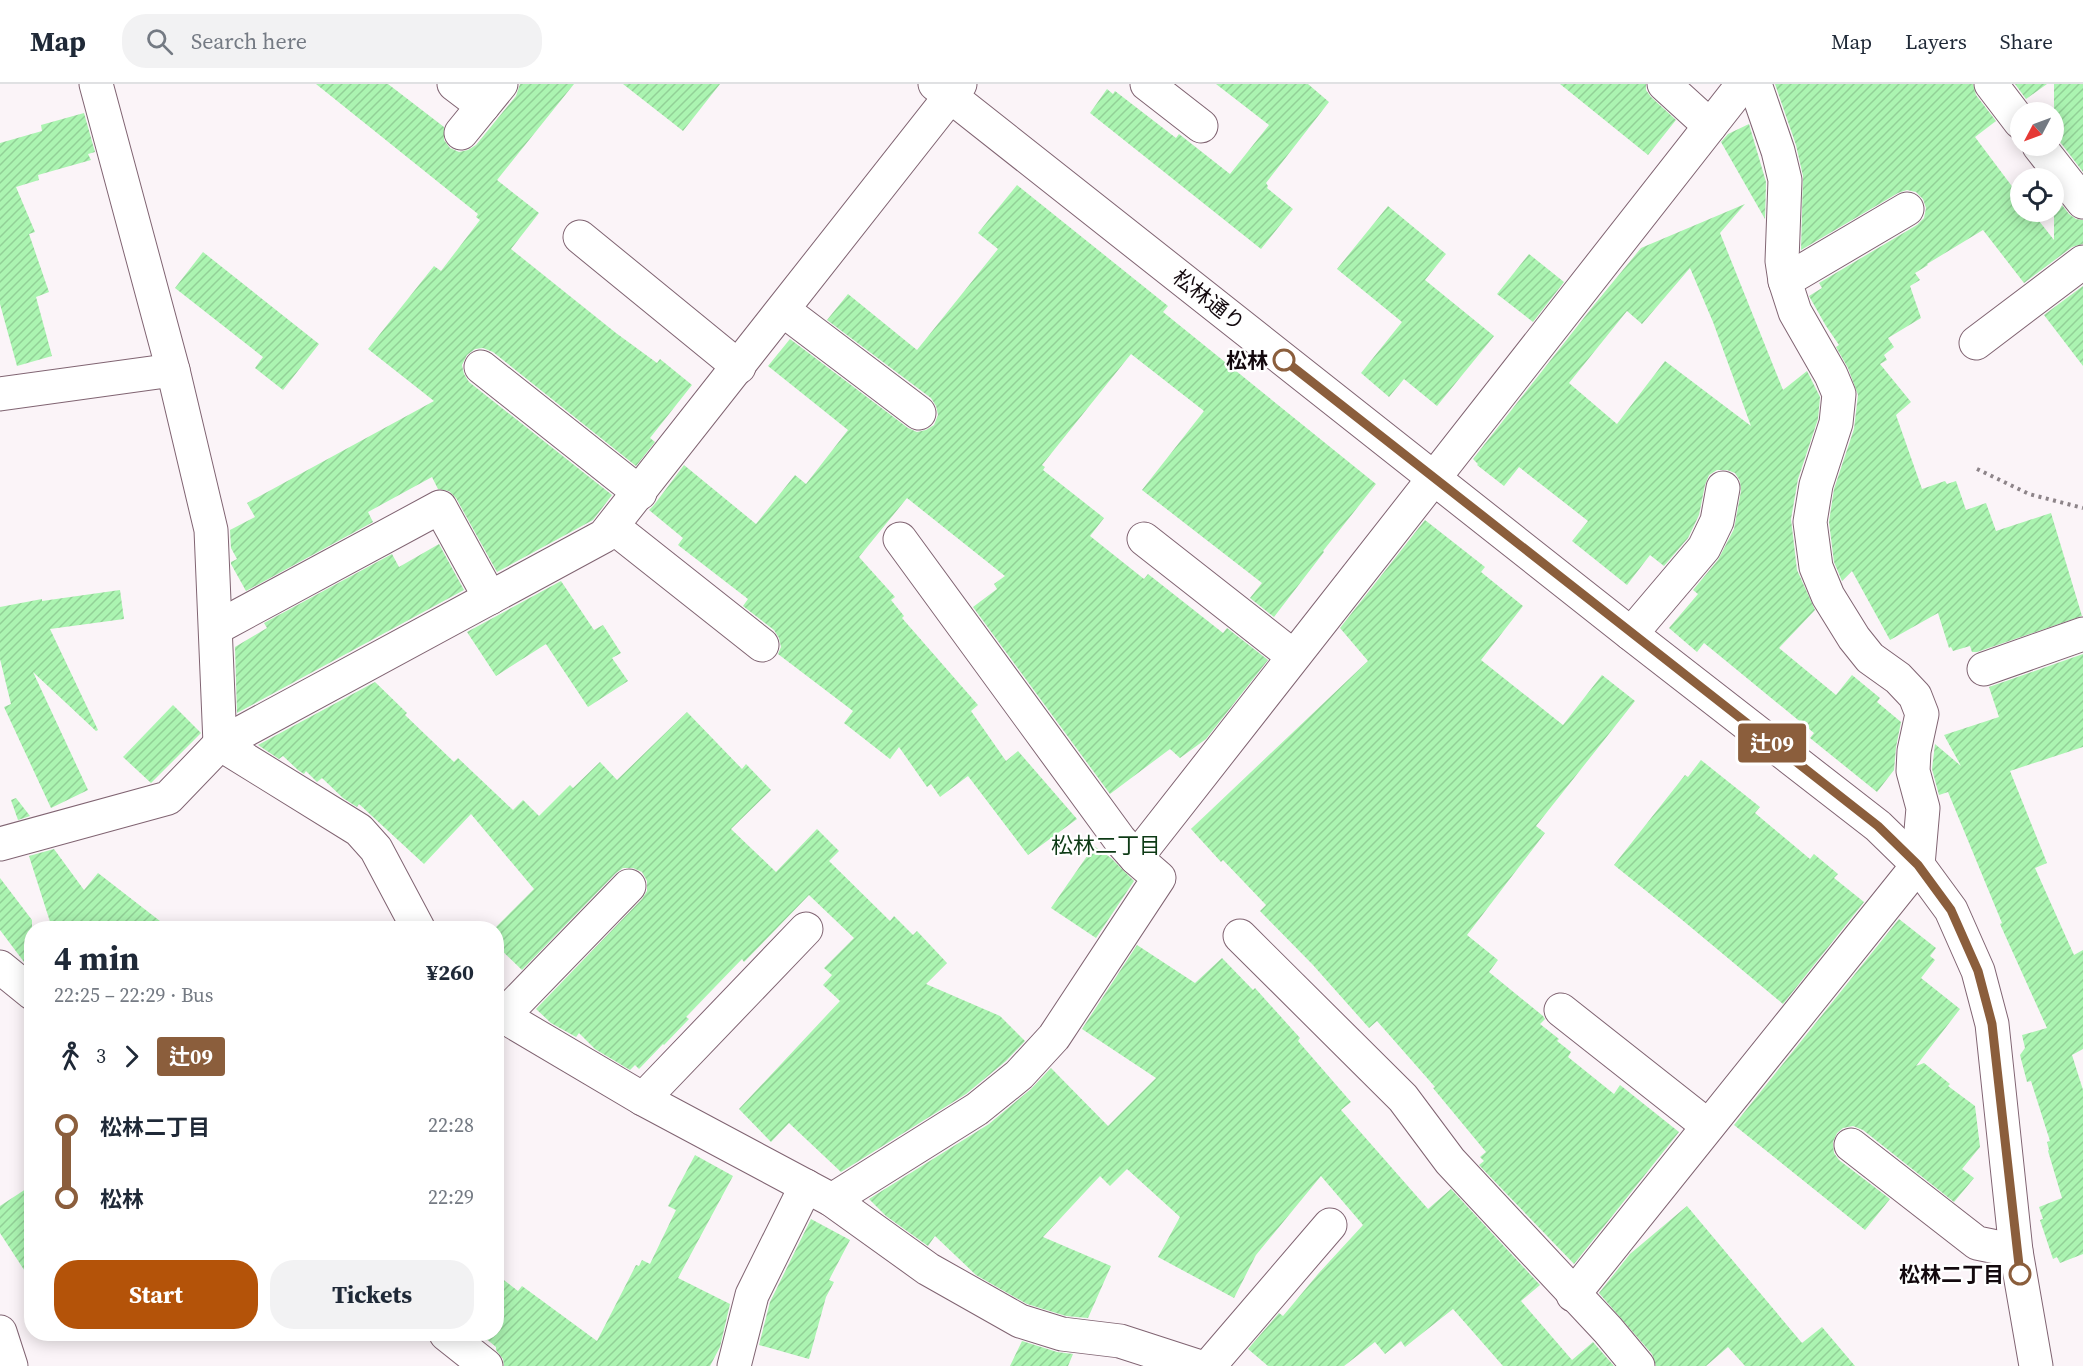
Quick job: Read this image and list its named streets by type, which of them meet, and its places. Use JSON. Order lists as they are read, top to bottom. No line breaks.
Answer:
{"streets":{"street":["松林通り"]},"districts":["松林二丁目"],"places":["松林","松林二丁目"],"lines":["bus line 辻09"],"north":"bottom left","page":{"header":"Map","search":"Search here","nav":["Map","Layers","Share"],"on_map":"辻09","heading":["4 min","22:25 – 22:29 · Bus","¥260"],"legs":["3","辻09"],"list":[{"name":"松林二丁目","value":"22:28"},{"name":"松林","value":"22:29"}],"buttons":["Start","Tickets"]}}
